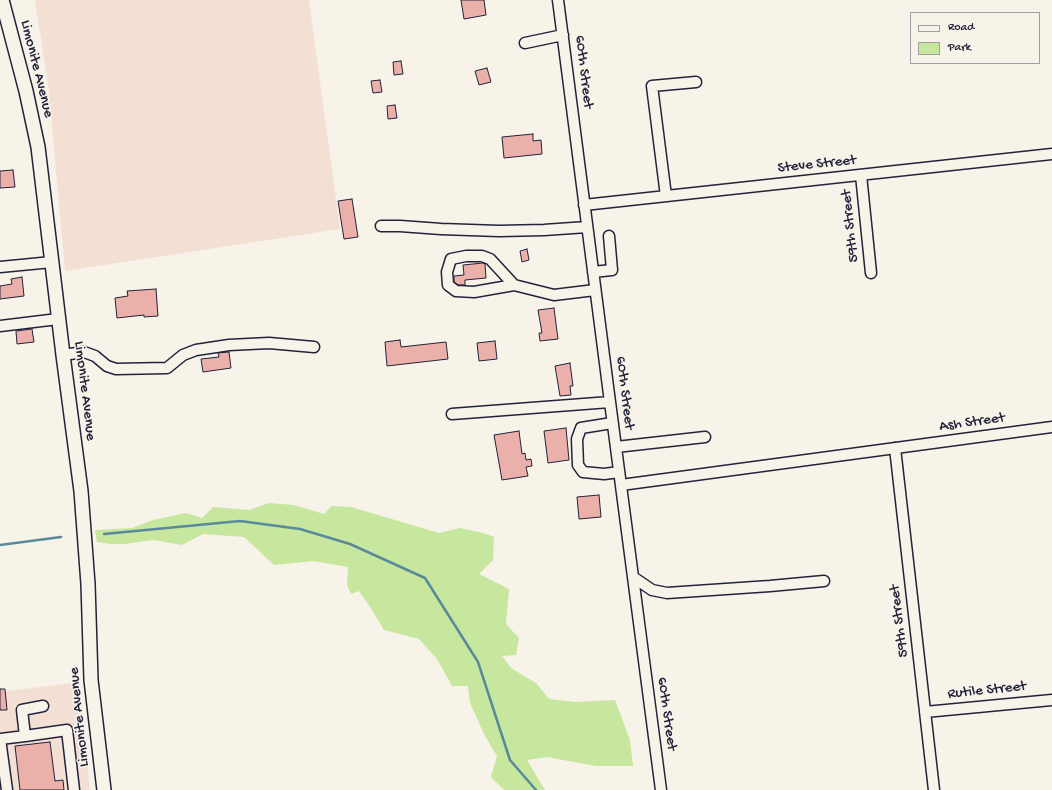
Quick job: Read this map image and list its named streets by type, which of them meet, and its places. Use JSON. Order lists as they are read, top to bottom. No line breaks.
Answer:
{"streets":{"main road":["Limonite Avenue"],"street":["60th Street","Steve Street","59th Street","Ash Street","Rutile Street"]},"crossings":[["60th Street","Steve Street"],["60th Street","Ash Street"],["Steve Street","59th Street"],["59th Street","Ash Street"],["59th Street","Rutile Street"]],"legend":["Road","Park"]}
